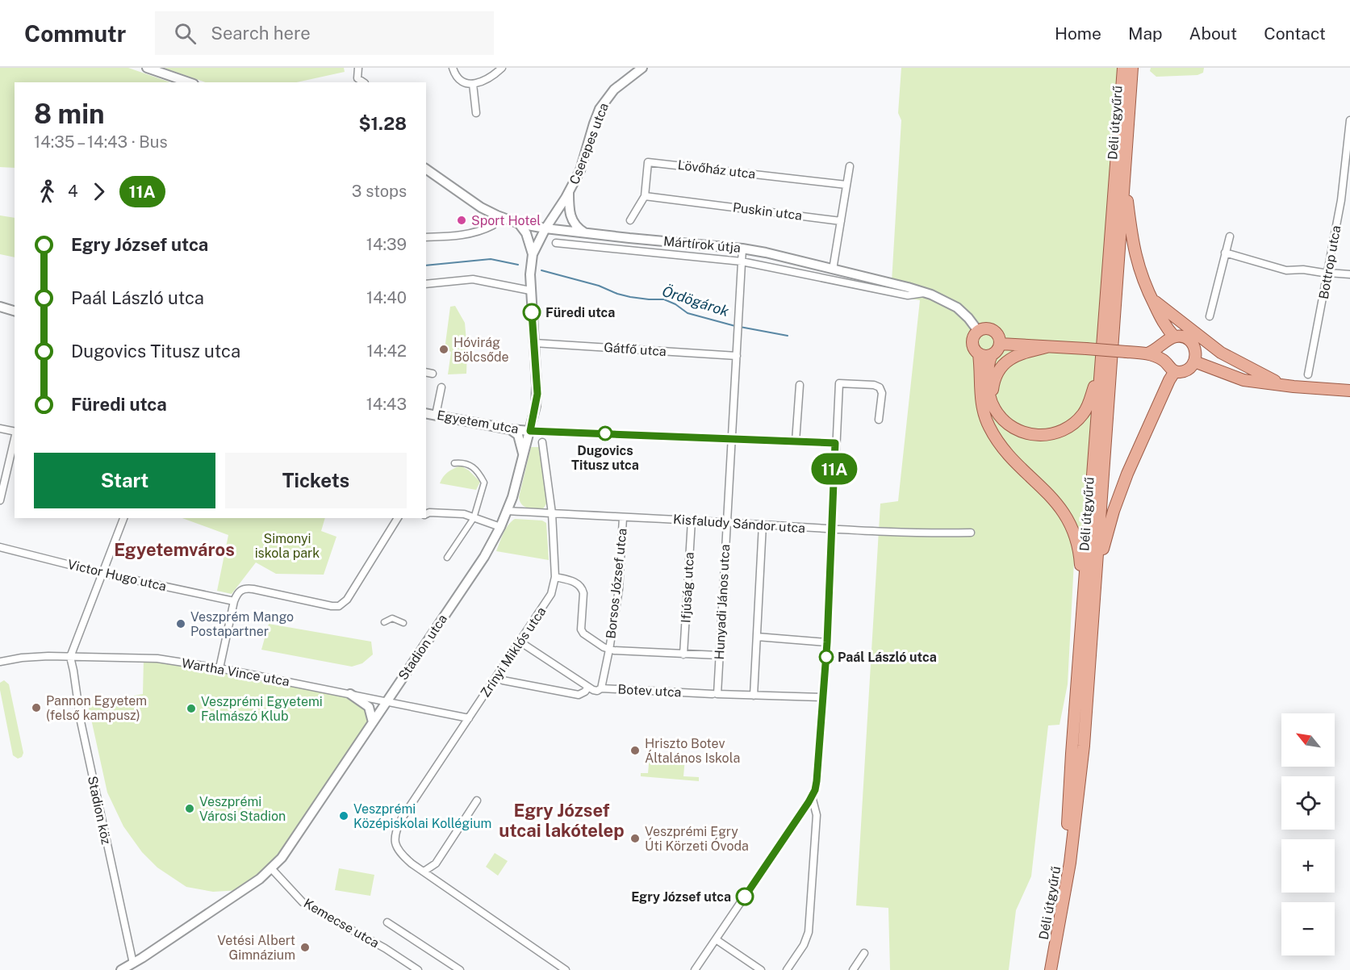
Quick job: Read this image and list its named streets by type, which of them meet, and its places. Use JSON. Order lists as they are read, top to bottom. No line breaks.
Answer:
{"streets":{"main road":["Déli útgyűrű"],"street":["Cserepes utca","Lövőház utca","Puskin utca","Mártírok útja","Bottrop utca","Gátfő utca","Egyetem utca","Kisfaludy Sándor utca","Victor Hugo utca","Borsos József utca","Ifjúság utca","Hunyadi János utca","Stadion utca","Zrínyi Miklós utca","Wartha Vince utca","Botev utca","Stadion köz","Kemecse utca"]},"crossings":[["Cserepes utca","Mártírok útja"],["Cserepes utca","Stadion utca"],["Lövőház utca","Puskin utca"],["Mártírok útja","Hunyadi János utca"],["Mártírok útja","Stadion utca"],["Gátfő utca","Hunyadi János utca"],["Gátfő utca","Stadion utca"],["Egyetem utca","Stadion utca"],["Kisfaludy Sándor utca","Borsos József utca"],["Kisfaludy Sándor utca","Ifjúság utca"],["Kisfaludy Sándor utca","Hunyadi János utca"],["Kisfaludy Sándor utca","Stadion utca"],["Kisfaludy Sándor utca","Zrínyi Miklós utca"],["Borsos József utca","Ifjúság utca"],["Borsos József utca","Hunyadi János utca"],["Borsos József utca","Zrínyi Miklós utca"],["Borsos József utca","Botev utca"],["Hunyadi János utca","Botev utca"],["Stadion utca","Wartha Vince utca"],["Stadion utca","Stadion köz"],["Stadion utca","Kemecse utca"],["Zrínyi Miklós utca","Wartha Vince utca"],["Zrínyi Miklós utca","Botev utca"],["Wartha Vince utca","Stadion köz"]],"districts":["Egyetemváros","Egry József utcai lakótelep"],"water":["Ördögárok"],"parks":["Simonyi iskola park"],"places":["Sport Hotel","Füredi utca","Hóvirág Bölcsőde","Dugovics Titusz utca","Veszprém Mango Postapartner","Paál László utca","Pannon Egyetem (felső kampusz)","Veszprémi Egyetemi Falmászó Klub","Hriszto Botev Általános Iskola","Veszprémi Városi Stadion","Veszprémi Középiskolai Kollégium","Veszprémi Egry Úti Körzeti Óvoda","Egry József utca","Vetési Albert Gimnázium"],"lines":["bus line 11A"],"north":"top left","page":{"header":"Commutr","search":"Search here","nav":["Home","Map","About","Contact"],"on_map":"11A","heading":["8 min","14:35 – 14:43 · Bus","$1.28"],"legs":["4","11A","3 stops"],"list":[{"name":"Egry József utca","value":"14:39"},{"name":"Paál László utca","value":"14:40"},{"name":"Dugovics Titusz utca","value":"14:42"},{"name":"Füredi utca","value":"14:43"}],"buttons":["Start","Tickets"],"map_buttons":["+","−"]}}
